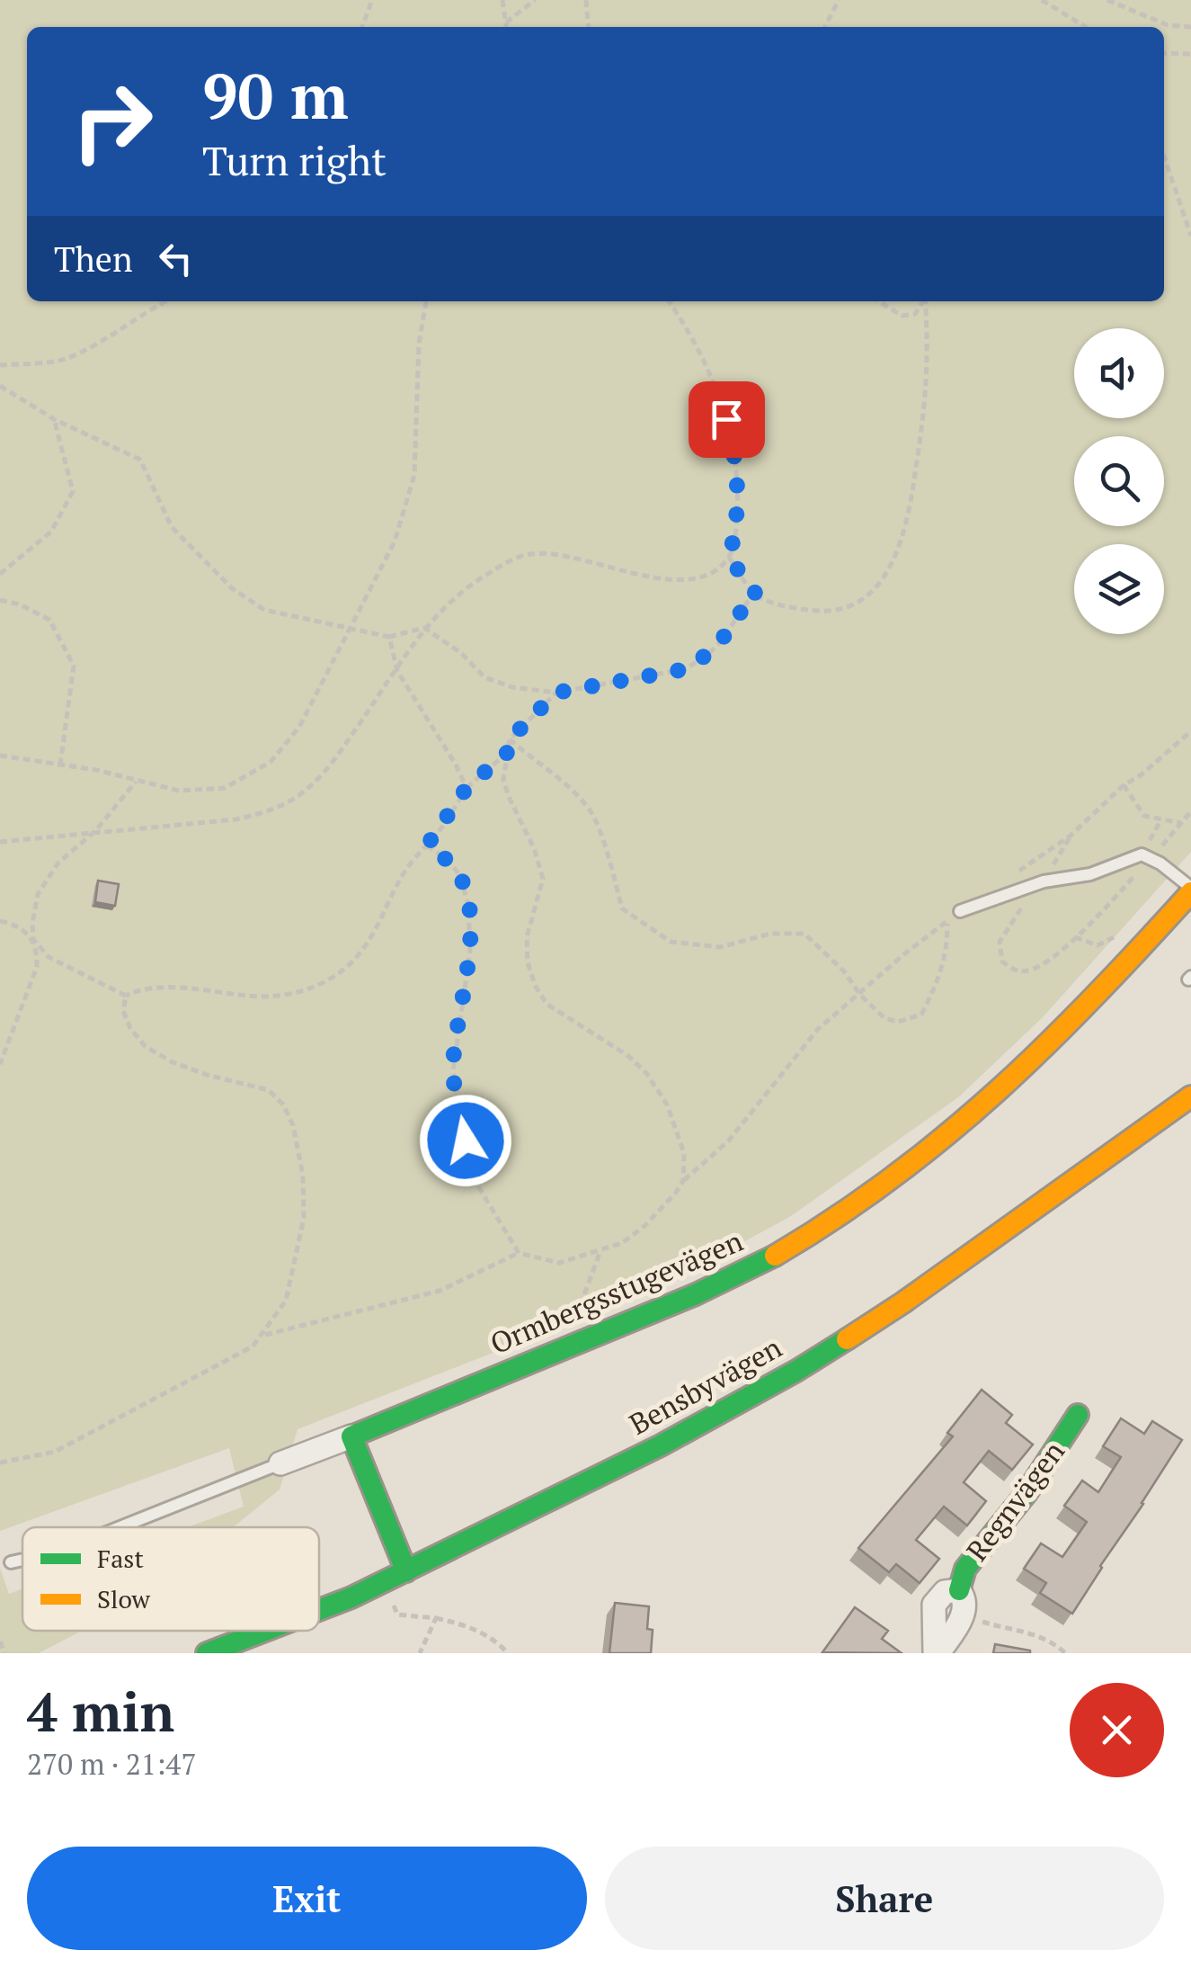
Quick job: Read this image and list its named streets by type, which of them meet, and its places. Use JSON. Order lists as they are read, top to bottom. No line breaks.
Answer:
{"streets":{"street":["Ormbergsstugevägen","Bensbyvägen","Regnvägen"]},"legend":["Fast","Slow"],"page":{"turn":["90 m","Turn right"],"then":"Then","heading":["4 min","270 m · 21:47"],"buttons":["Exit","Share"]}}
